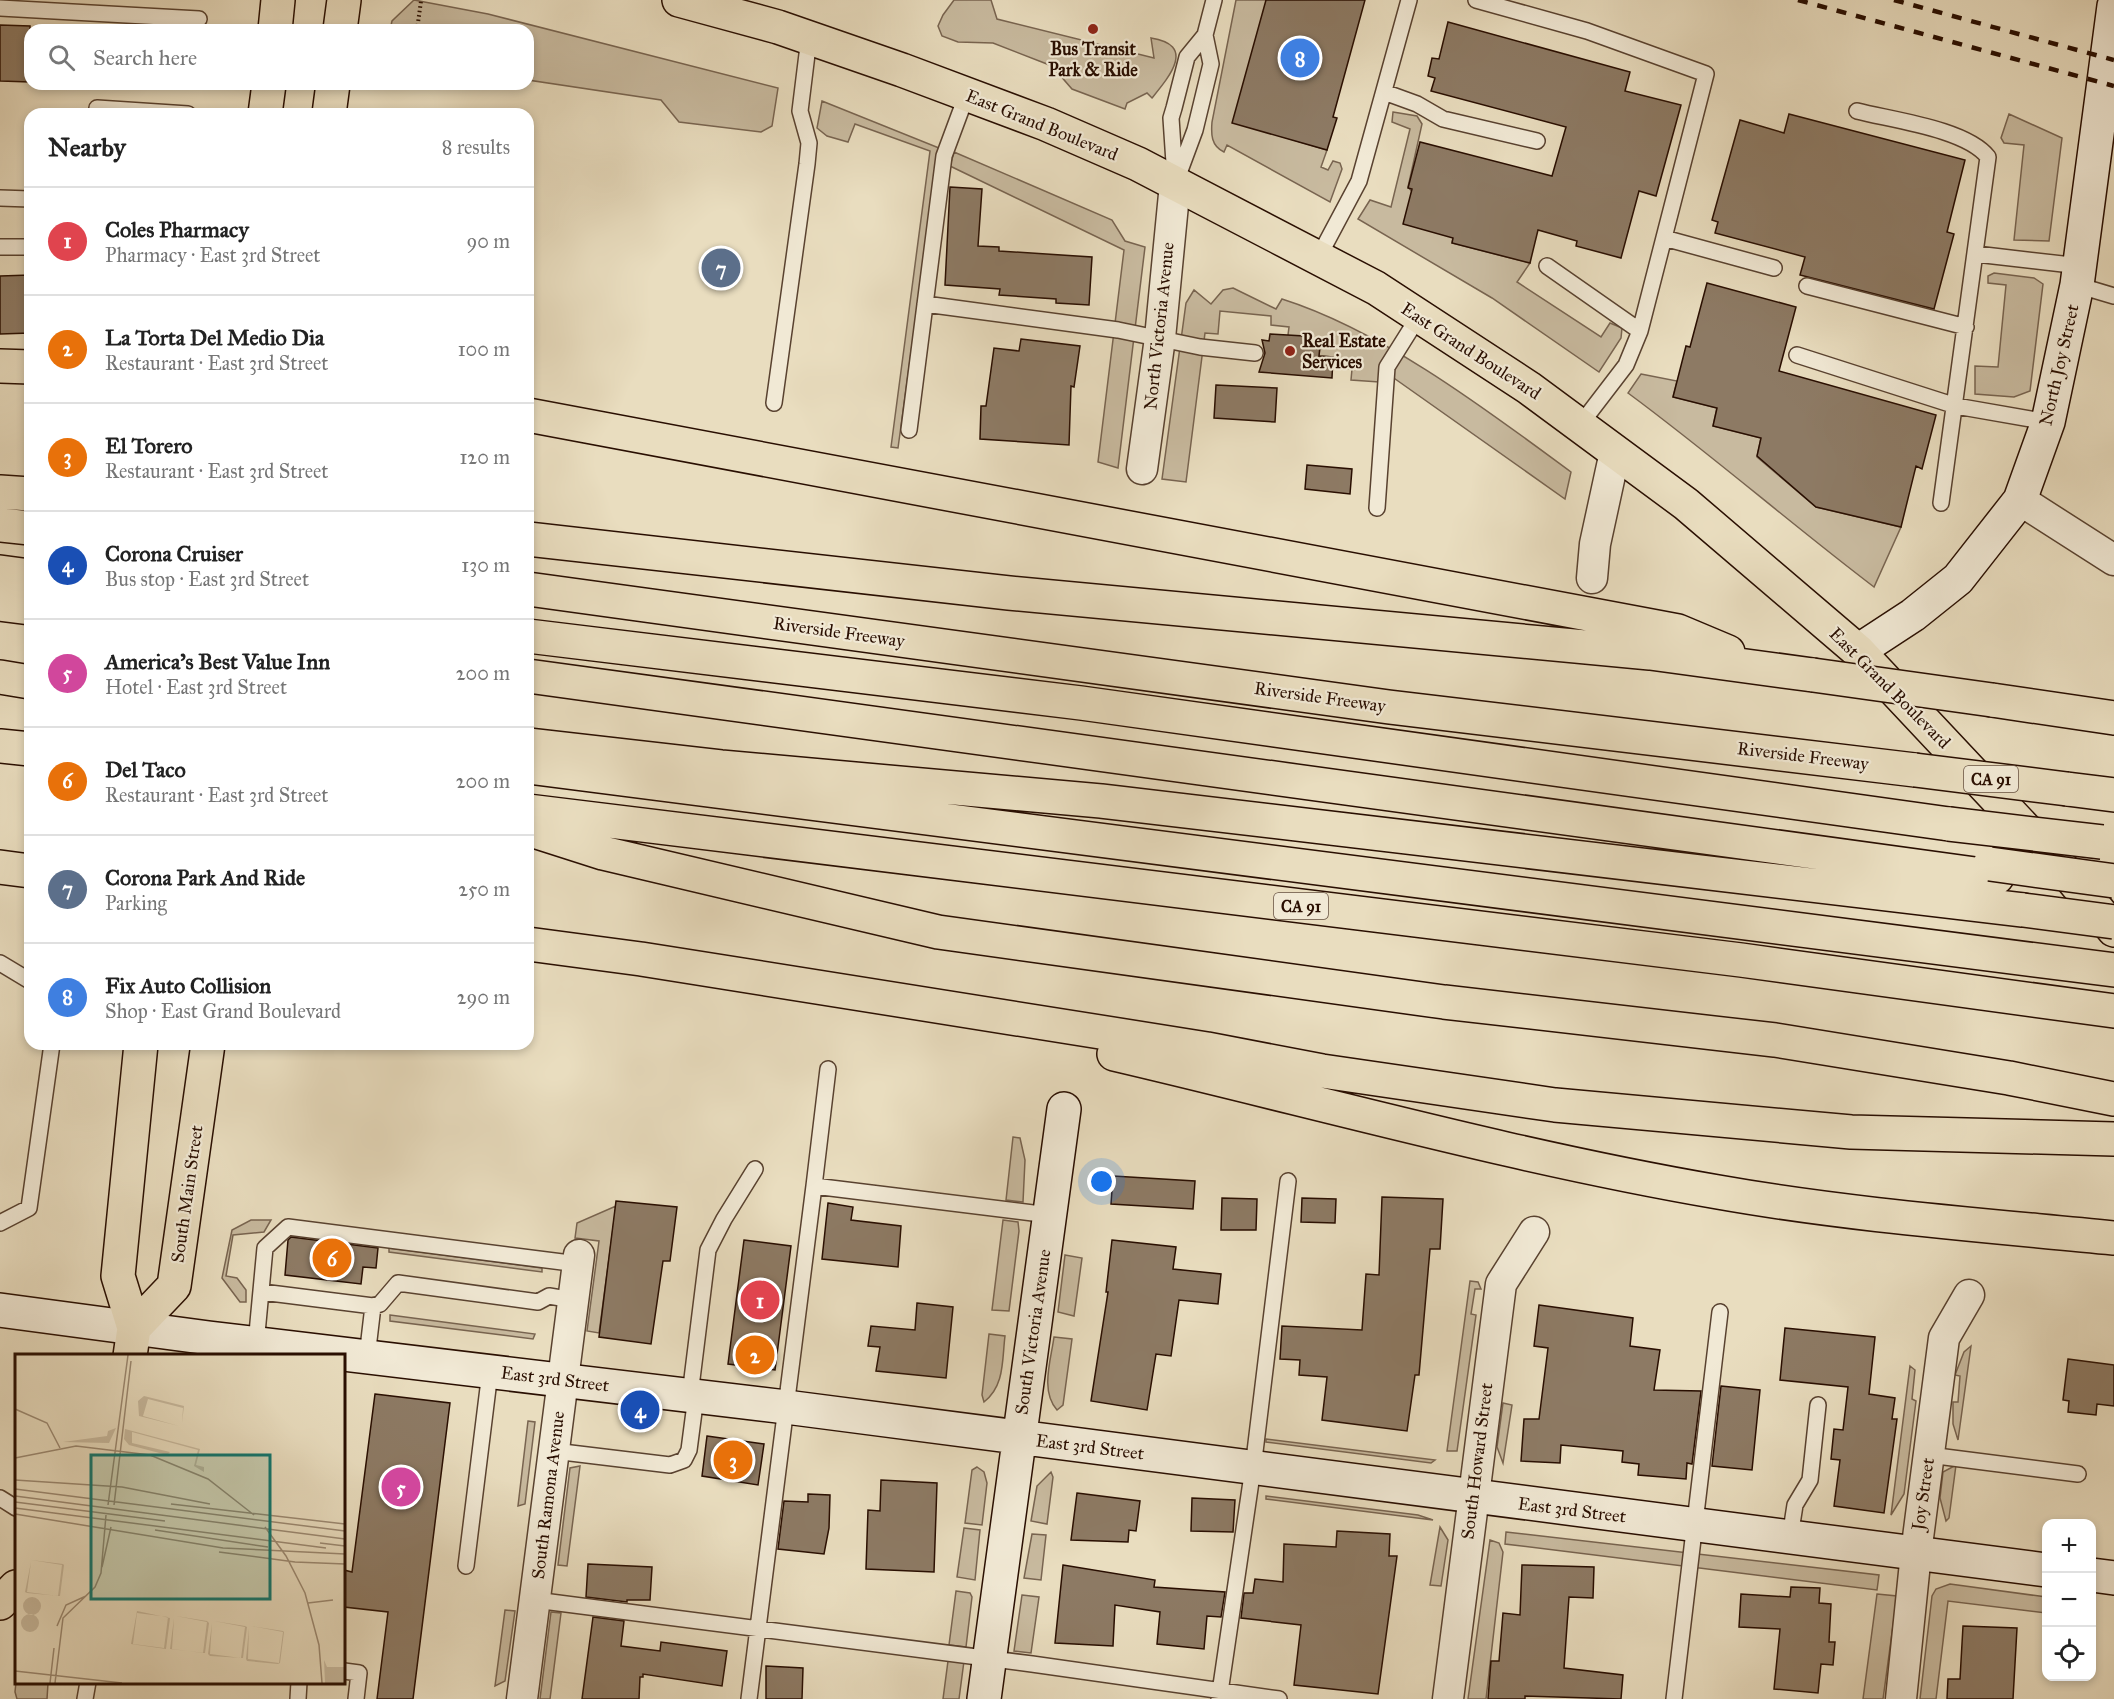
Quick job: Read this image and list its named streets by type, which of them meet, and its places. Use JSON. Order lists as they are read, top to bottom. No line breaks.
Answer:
{"streets":{"main road":["East Grand Boulevard","Riverside Freeway","CA 91","South Main Street"],"street":["North Victoria Avenue","North Joy Street","South Victoria Avenue","East 3rd Street","South Howard Street","Joy Street","South Ramona Avenue"]},"crossings":[["East Grand Boulevard","North Victoria Avenue"],["East Grand Boulevard","North Joy Street"],["South Main Street","East 3rd Street"],["South Victoria Avenue","East 3rd Street"],["East 3rd Street","South Howard Street"],["East 3rd Street","Joy Street"],["East 3rd Street","South Ramona Avenue"]],"places":["Bus Transit Park & Ride","Real Estate Services"],"page":{"search":"Search here","pins":["8","7","6","1","2","4","3","5"],"heading":["Nearby","8 results"],"list":[{"mark":"1","name":"Coles Pharmacy","note":"Pharmacy · East 3rd Street","value":"90 m"},{"mark":"2","name":"La Torta Del Medio Dia","note":"Restaurant · East 3rd Street","value":"100 m"},{"mark":"3","name":"El Torero","note":"Restaurant · East 3rd Street","value":"120 m"},{"mark":"4","name":"Corona Cruiser","note":"Bus stop · East 3rd Street","value":"130 m"},{"mark":"5","name":"America's Best Value Inn","note":"Hotel · East 3rd Street","value":"200 m"},{"mark":"6","name":"Del Taco","note":"Restaurant · East 3rd Street","value":"200 m"},{"mark":"7","name":"Corona Park And Ride","note":"Parking","value":"250 m"},{"mark":"8","name":"Fix Auto Collision","note":"Shop · East Grand Boulevard","value":"290 m"}],"map_buttons":["+","−"]}}
